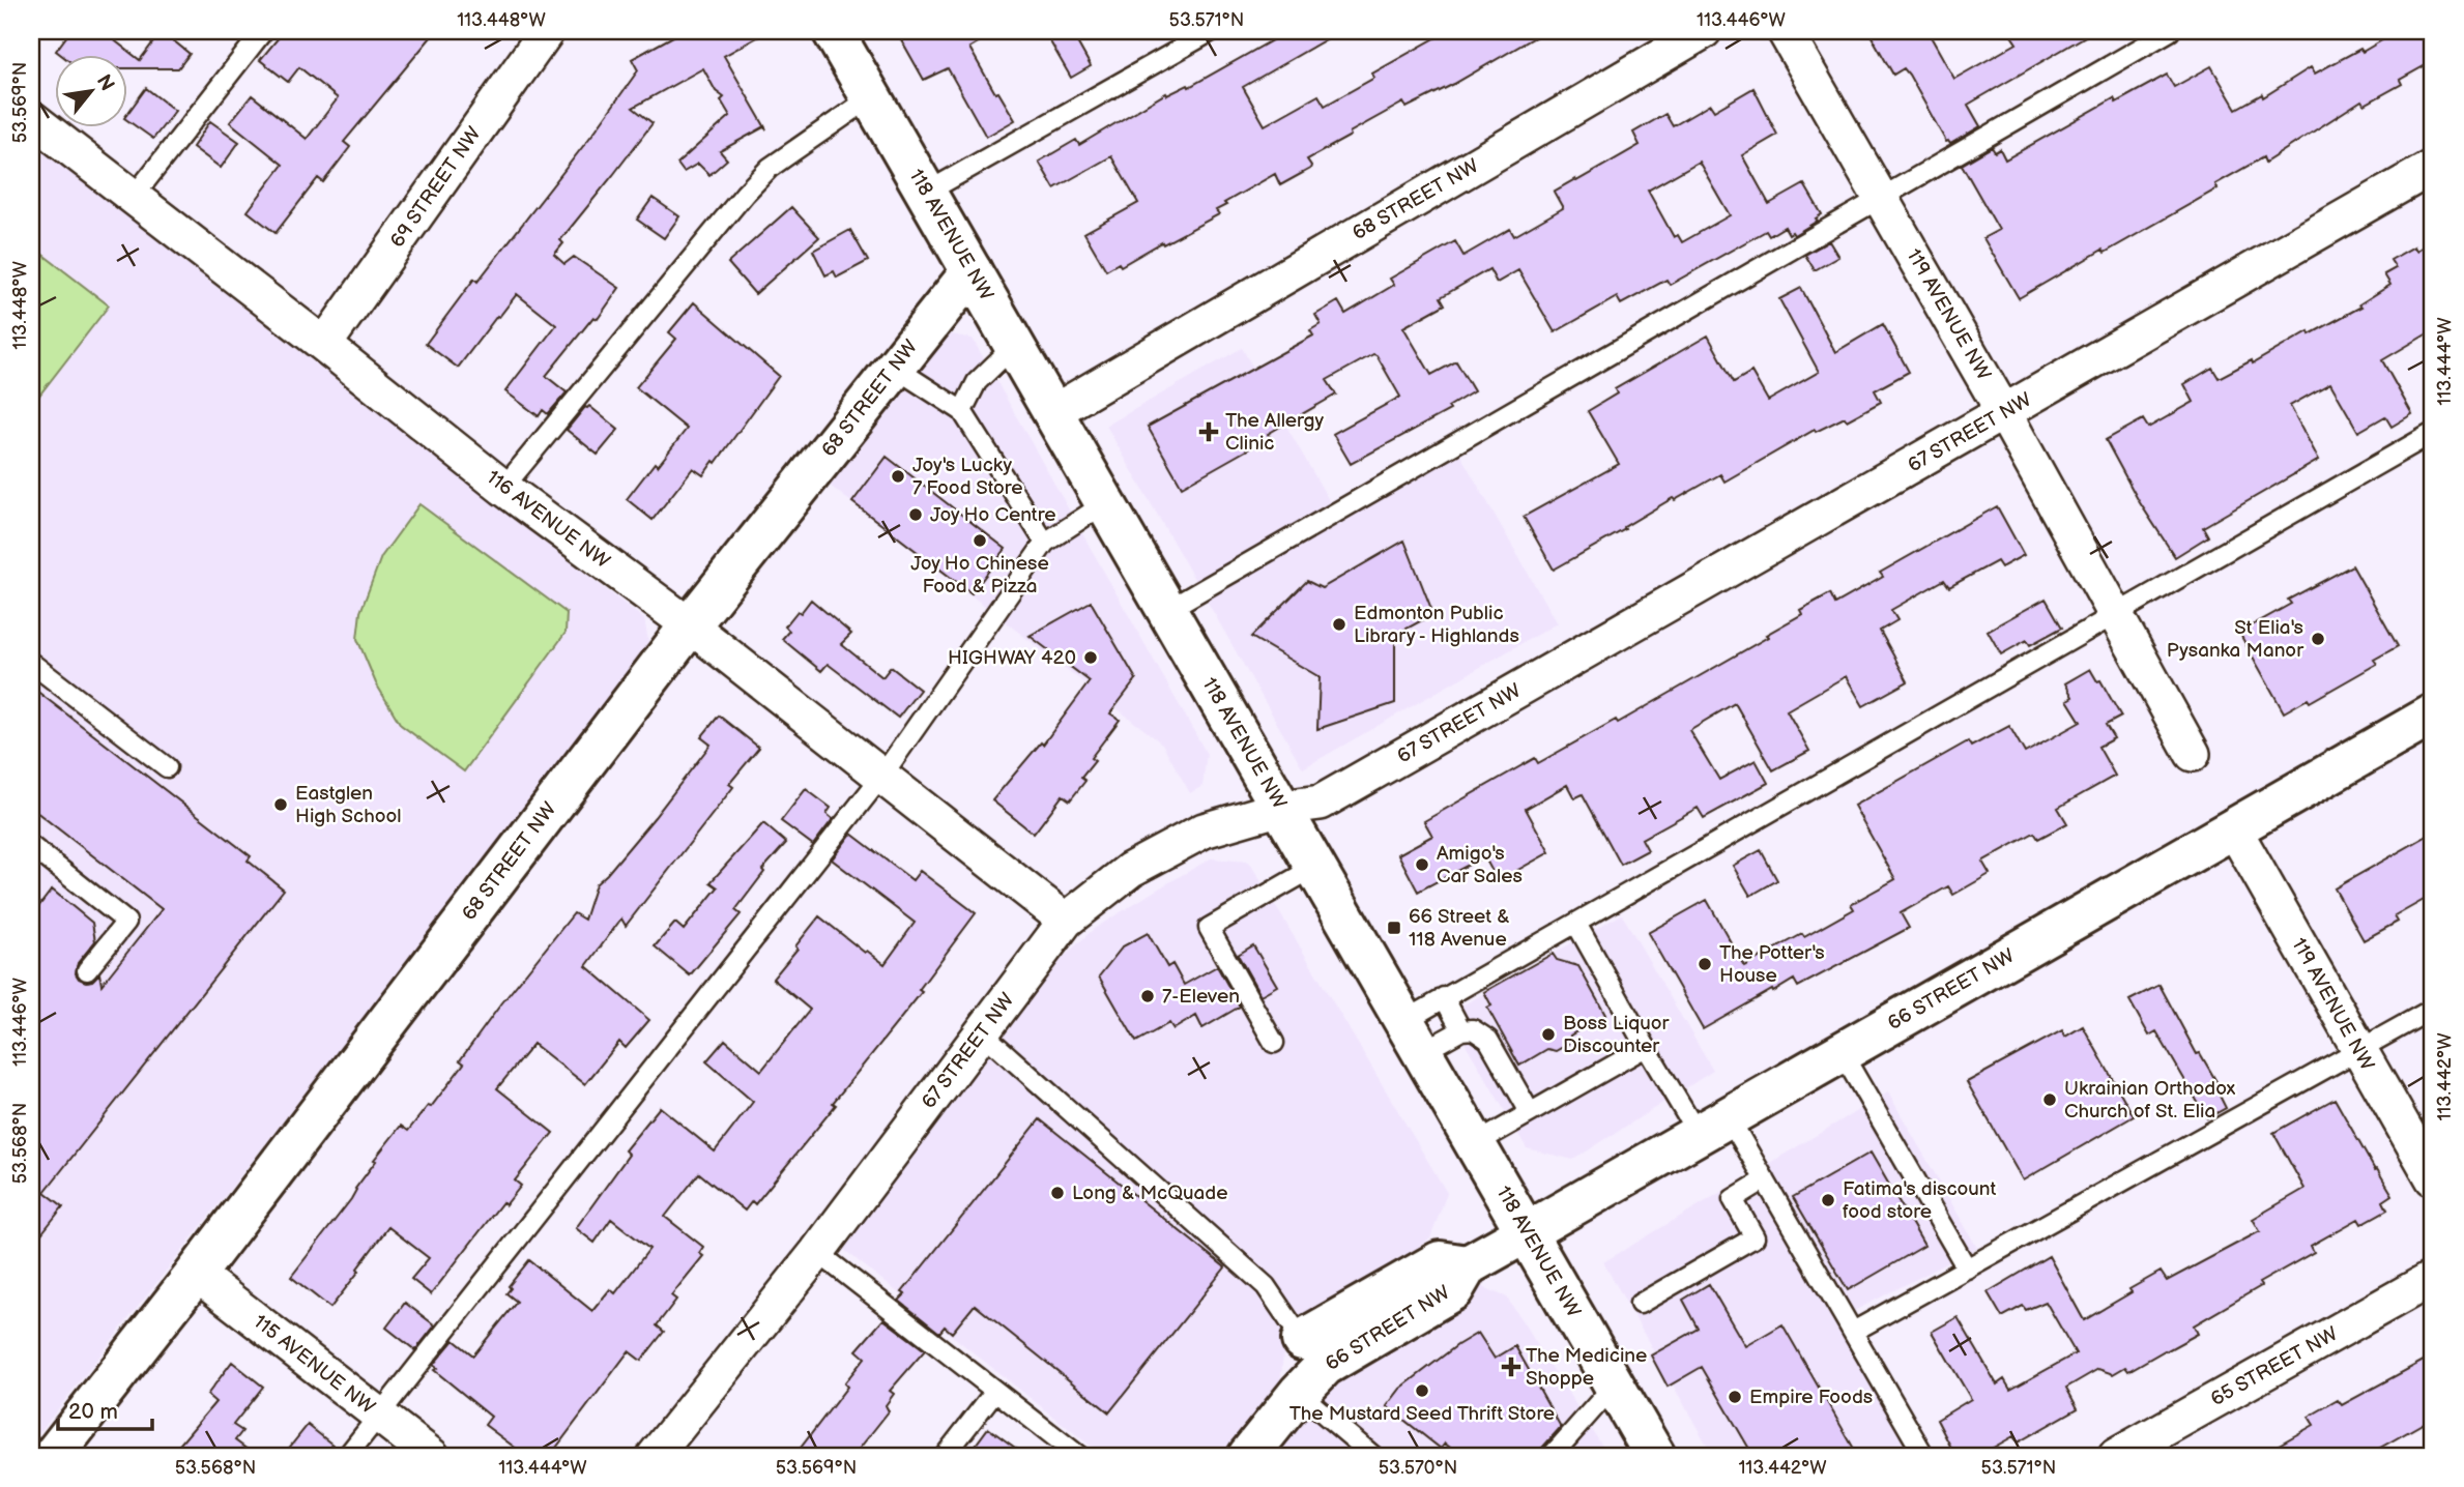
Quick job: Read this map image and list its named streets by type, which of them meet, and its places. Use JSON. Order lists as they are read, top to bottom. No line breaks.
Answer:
{"streets":{"main road":["68 STREET NW","118 AVENUE NW","66 STREET NW"],"street":["69 STREET NW","119 AVENUE NW","67 STREET NW","116 AVENUE NW","115 AVENUE NW","65 STREET NW"]},"crossings":[["69 STREET NW","116 AVENUE NW"],["68 STREET NW","118 AVENUE NW"],["68 STREET NW","116 AVENUE NW"],["68 STREET NW","115 AVENUE NW"],["118 AVENUE NW","67 STREET NW"],["118 AVENUE NW","66 STREET NW"],["119 AVENUE NW","67 STREET NW"],["119 AVENUE NW","66 STREET NW"],["67 STREET NW","116 AVENUE NW"]],"places":{"health":["The Allergy Clinic","The Medicine Shoppe"],"other":["Joy's Lucky 7 Food Store","Joy Ho Centre","Joy Ho Chinese Food & Pizza","Edmonton Public Library - Highlands","St Elia's Pysanka Manor","HIGHWAY 420","Eastglen High School","Amigo's Car Sales","The Potter's House","7-Eleven","Boss Liquor Discounter","Ukrainian Orthodox Church of St. Elia","Long & McQuade","Fatima's discount food store","The Mustard Seed Thrift Store","Empire Foods"],"transit":["66 Street & 118 Avenue"]},"scale_bar":"20 m","north":"top right","coordinates":["113.448°W","53.571°N","113.446°W","53.569°N","113.444°W","113.442°W","53.568°N","53.570°N"]}
